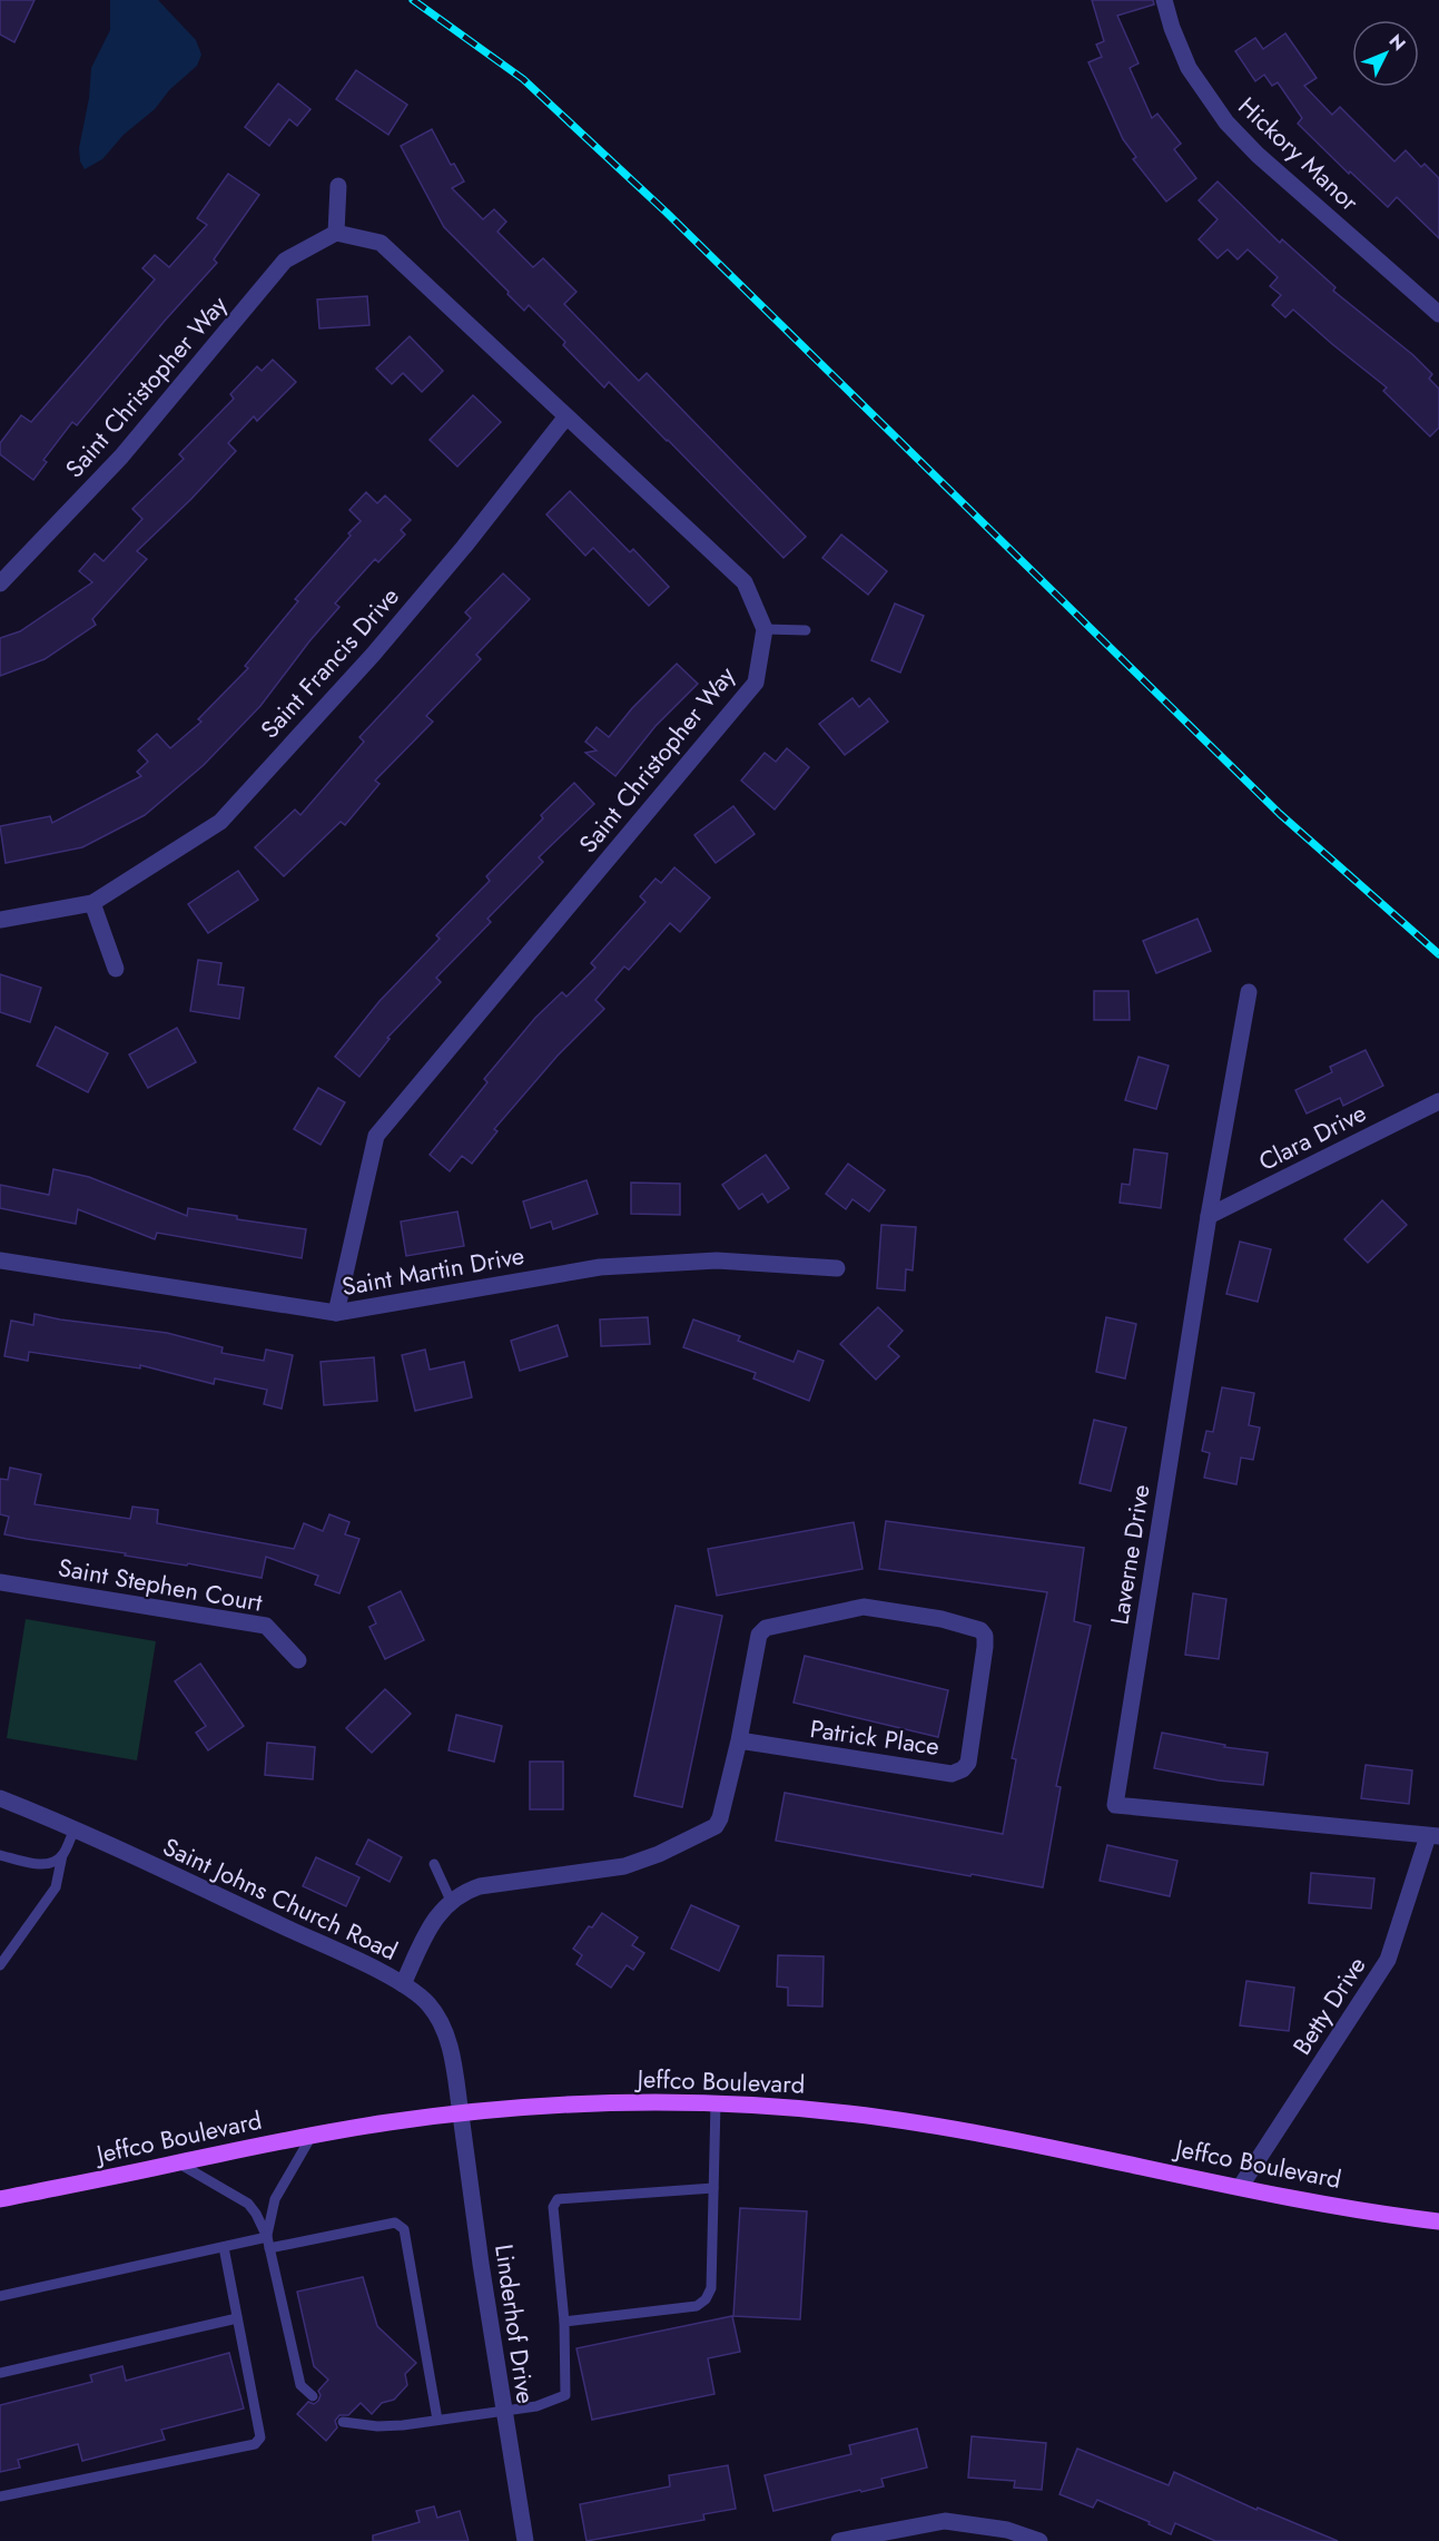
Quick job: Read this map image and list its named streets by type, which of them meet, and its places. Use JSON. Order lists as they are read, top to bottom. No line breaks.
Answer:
{"streets":{"main road":["Jeffco Boulevard"],"street":["Hickory Manor","Saint Christopher Way","Saint Francis Drive","Clara Drive","Saint Martin Drive","Laverne Drive","Saint Stephen Court","Patrick Place","Saint Johns Church Road","Betty Drive","Linderhof Drive"]},"crossings":[["Saint Christopher Way","Saint Martin Drive"],["Clara Drive","Laverne Drive"],["Laverne Drive","Betty Drive"],["Patrick Place","Saint Johns Church Road"],["Saint Johns Church Road","Jeffco Boulevard"],["Saint Johns Church Road","Linderhof Drive"],["Betty Drive","Jeffco Boulevard"],["Jeffco Boulevard","Linderhof Drive"]],"north":"top right"}
